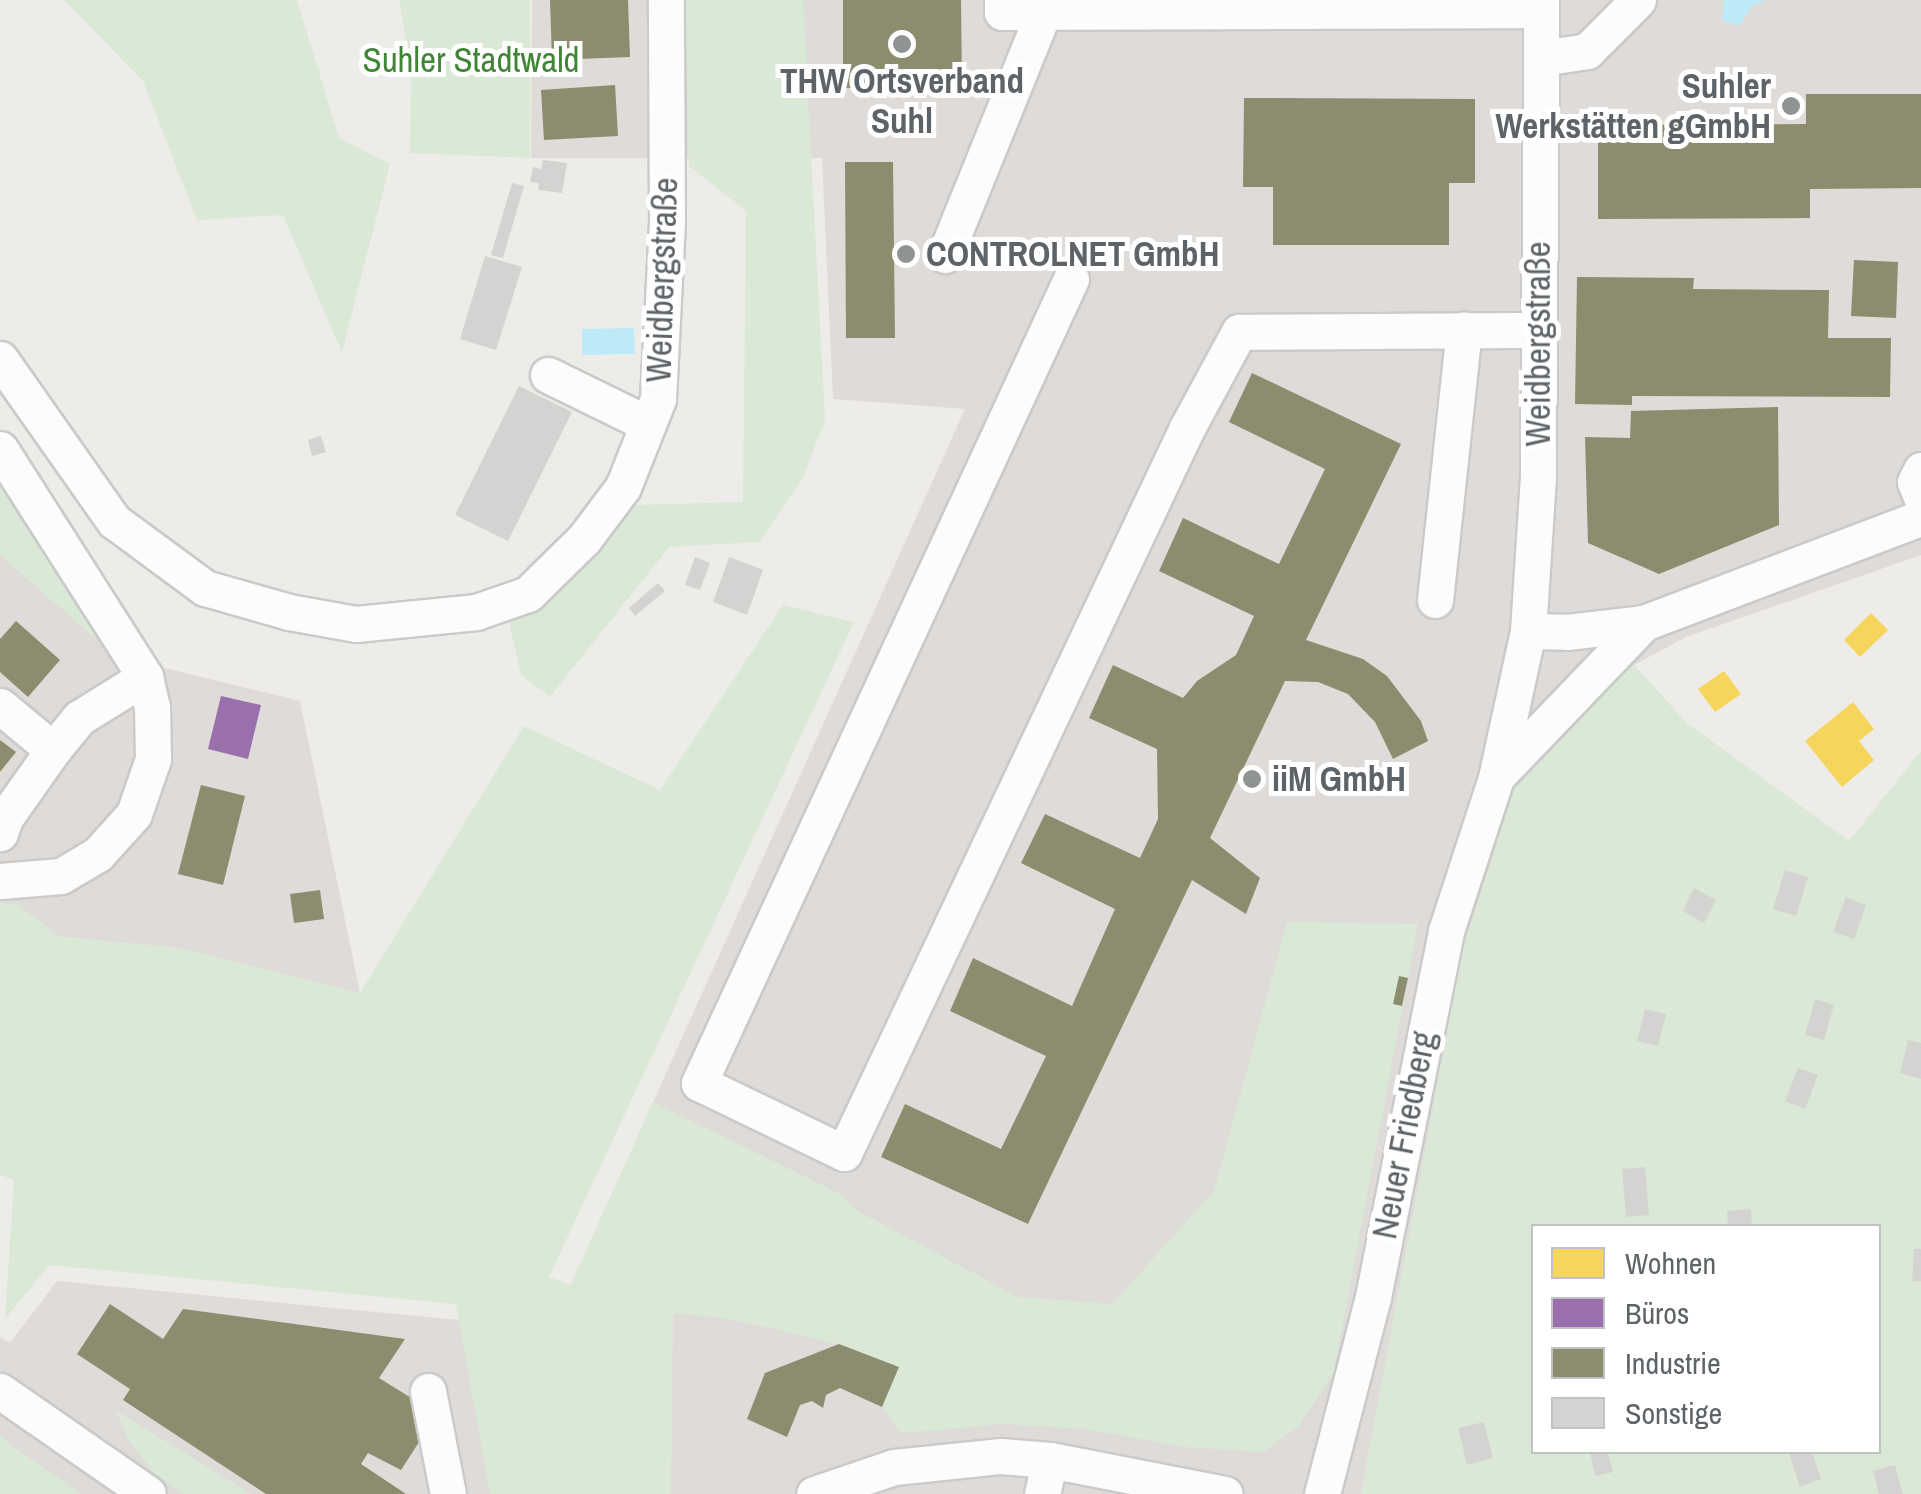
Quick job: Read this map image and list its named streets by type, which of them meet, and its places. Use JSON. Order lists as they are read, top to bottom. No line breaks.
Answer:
{"streets":{"street":["Weidbergstraße","Neuer Friedberg"]},"crossings":[["Weidbergstraße","Neuer Friedberg"]],"parks":["Suhler Stadtwald"],"places":["THW Ortsverband Suhl","Suhler Werkstätten gGmbH","CONTROLNET GmbH","iiM GmbH"],"legend":["Wohnen","Büros","Industrie","Sonstige"]}
